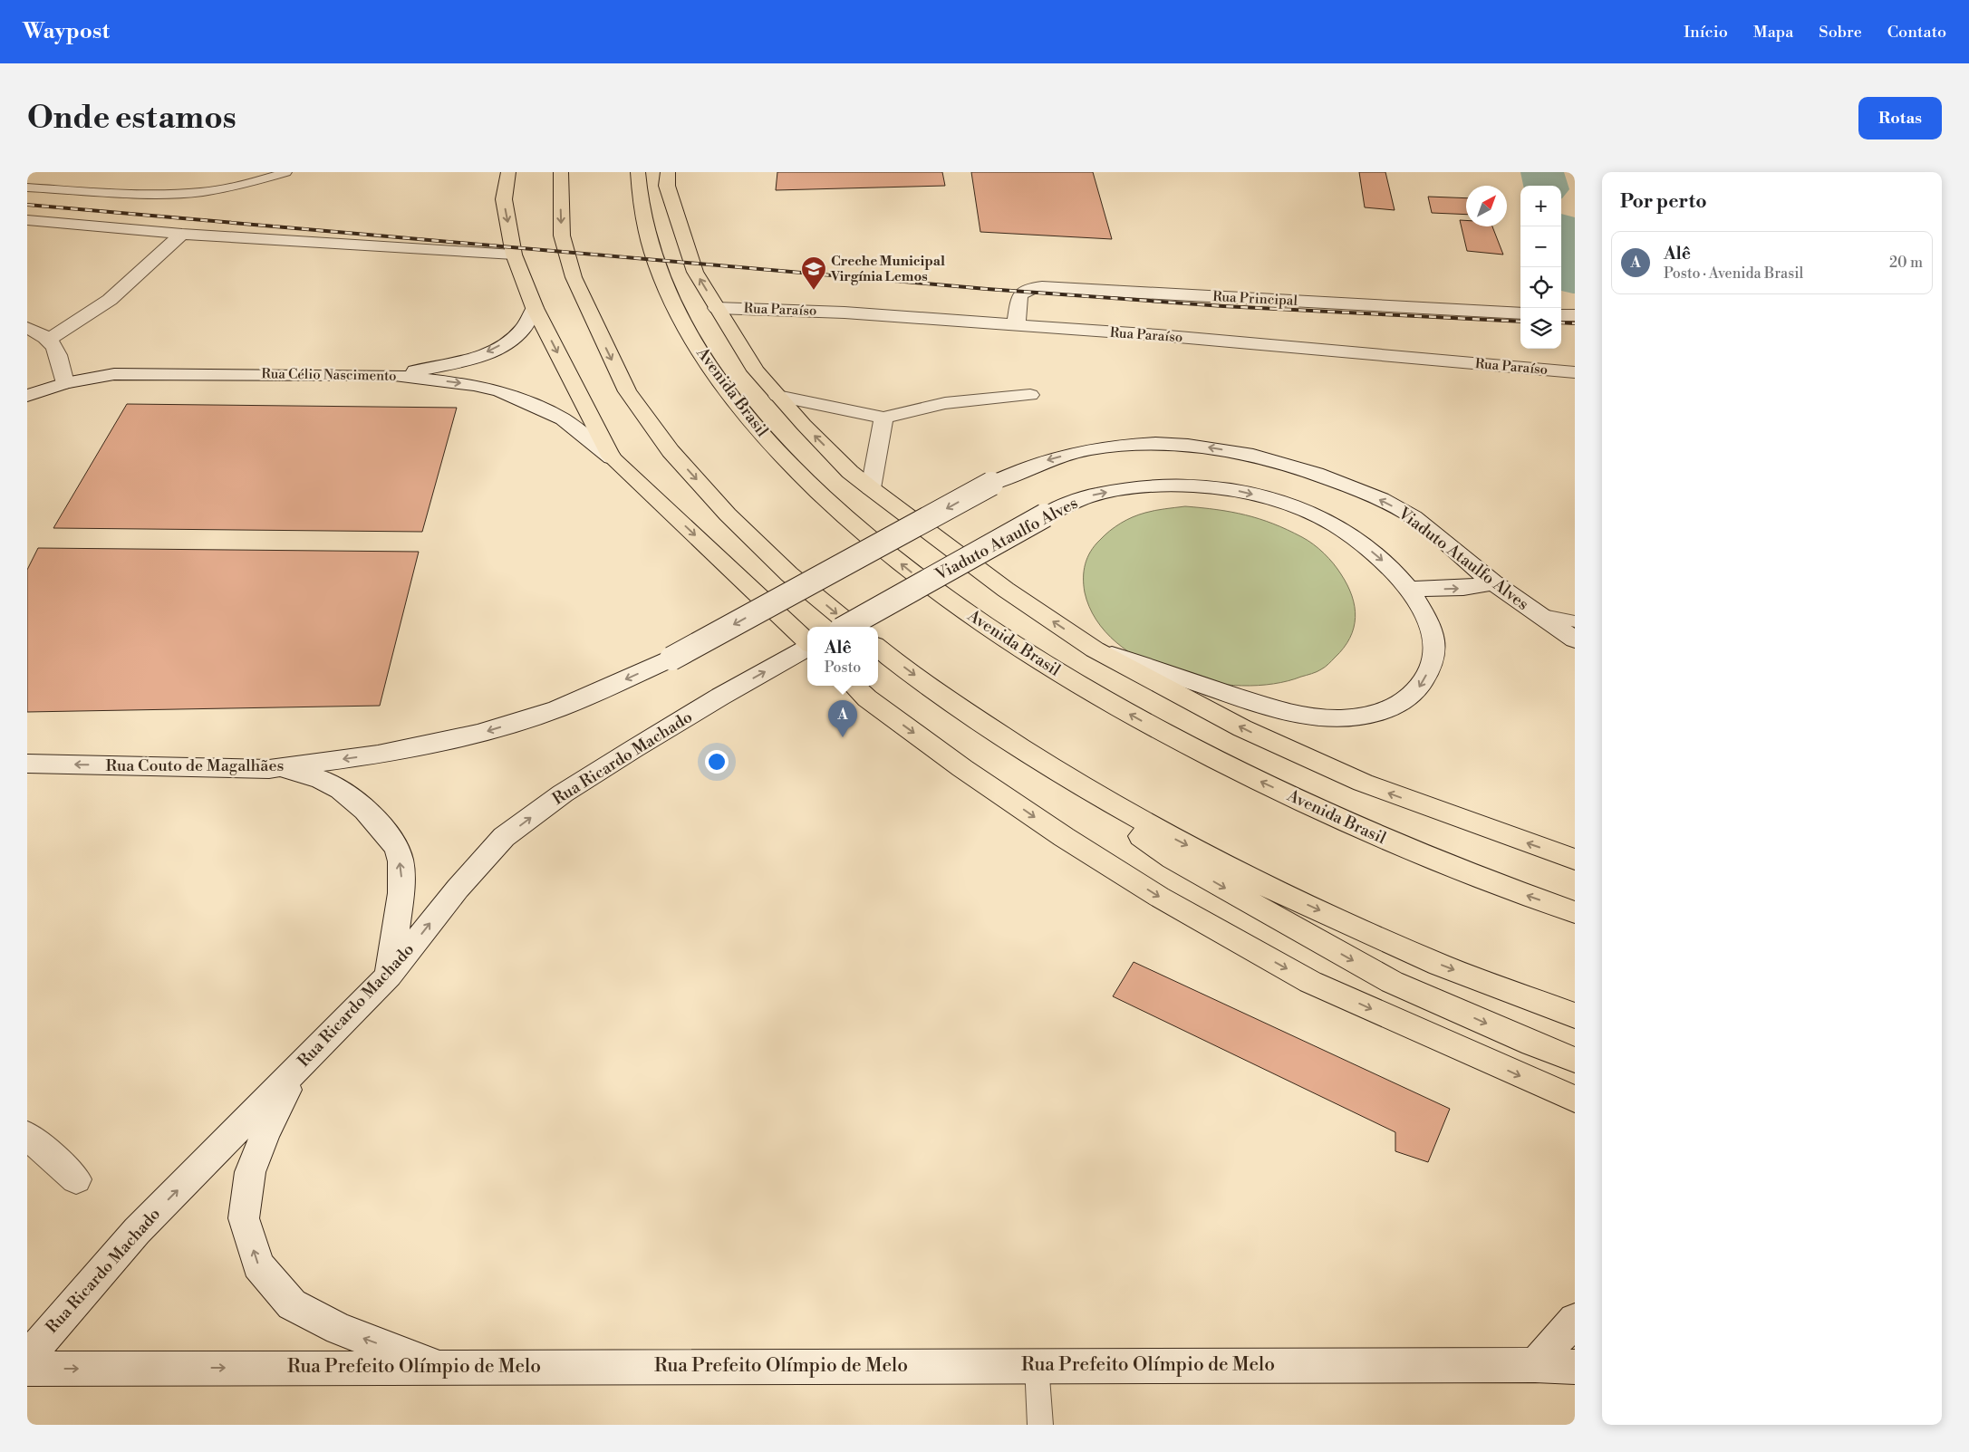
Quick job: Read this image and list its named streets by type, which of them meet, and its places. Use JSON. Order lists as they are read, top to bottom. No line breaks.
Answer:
{"streets":{"highway":["Avenida Brasil"],"main road":["Rua Principal","Rua Paraíso","Rua Célio Nascimento","Viaduto Ataulfo Alves","Rua Ricardo Machado","Rua Couto de Magalhães","Rua Prefeito Olímpio de Melo"]},"crossings":[["Rua Principal","Rua Paraíso"],["Rua Paraíso","Avenida Brasil"],["Avenida Brasil","Viaduto Ataulfo Alves"],["Viaduto Ataulfo Alves","Rua Couto de Magalhães"]],"one_way":["Rua Ricardo Machado","Rua Couto de Magalhães"],"places":{"school or university":["Creche Municipal Virgínia Lemos"]},"north":"top right","page":{"header":"Waypost","nav":["Início","Mapa","Sobre","Contato"],"buttons":"Rotas","title":"Onde estamos","heading":"Por perto","map_buttons":["+","−"],"list":[{"mark":"A","name":"Alê","note":"Posto · Avenida Brasil","value":"20 m"}],"popup":["Alê","Posto"],"pins":"A"}}
